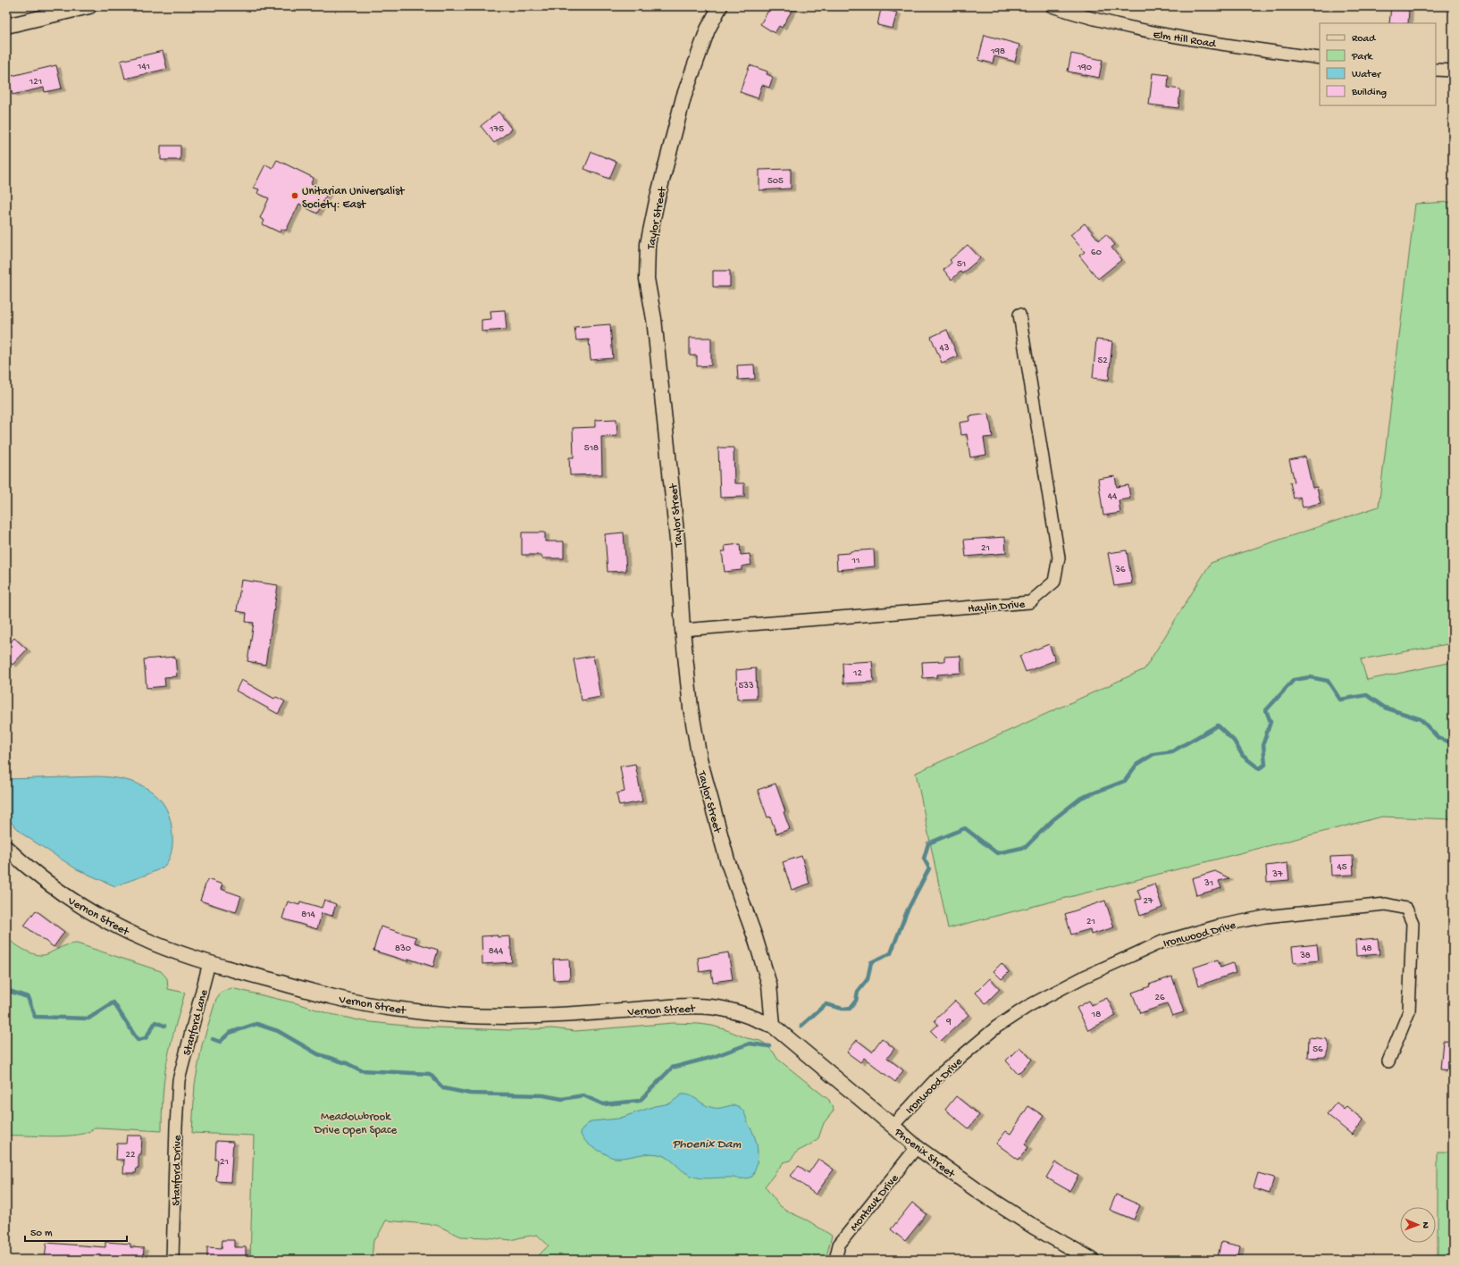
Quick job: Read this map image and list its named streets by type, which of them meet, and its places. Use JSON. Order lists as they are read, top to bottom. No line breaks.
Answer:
{"streets":{"street":["Elm Hill Road","Taylor Street","Haylin Drive","Vernon Street","Ironwood Drive","Stanford Lane","Phoenix Street","Stanford Drive","Montauk Drive"]},"crossings":[["Taylor Street","Haylin Drive"],["Taylor Street","Vernon Street"],["Taylor Street","Phoenix Street"],["Vernon Street","Stanford Lane"],["Vernon Street","Phoenix Street"],["Ironwood Drive","Phoenix Street"],["Stanford Lane","Stanford Drive"],["Phoenix Street","Montauk Drive"]],"water":["Phoenix Dam"],"parks":["Meadowbrook Drive Open Space"],"places":["Unitarian Universalist Society: East"],"house_numbers":["198","141","190","121","175","505","60","51","43","52","518","44","21","11","36","12","533","45","37","31","27","814","21","830","48","844","38","26","18","9","56","22","21"],"legend":["Road","Park","Water","Building"],"scale_bar":"50 m","north":"right"}
